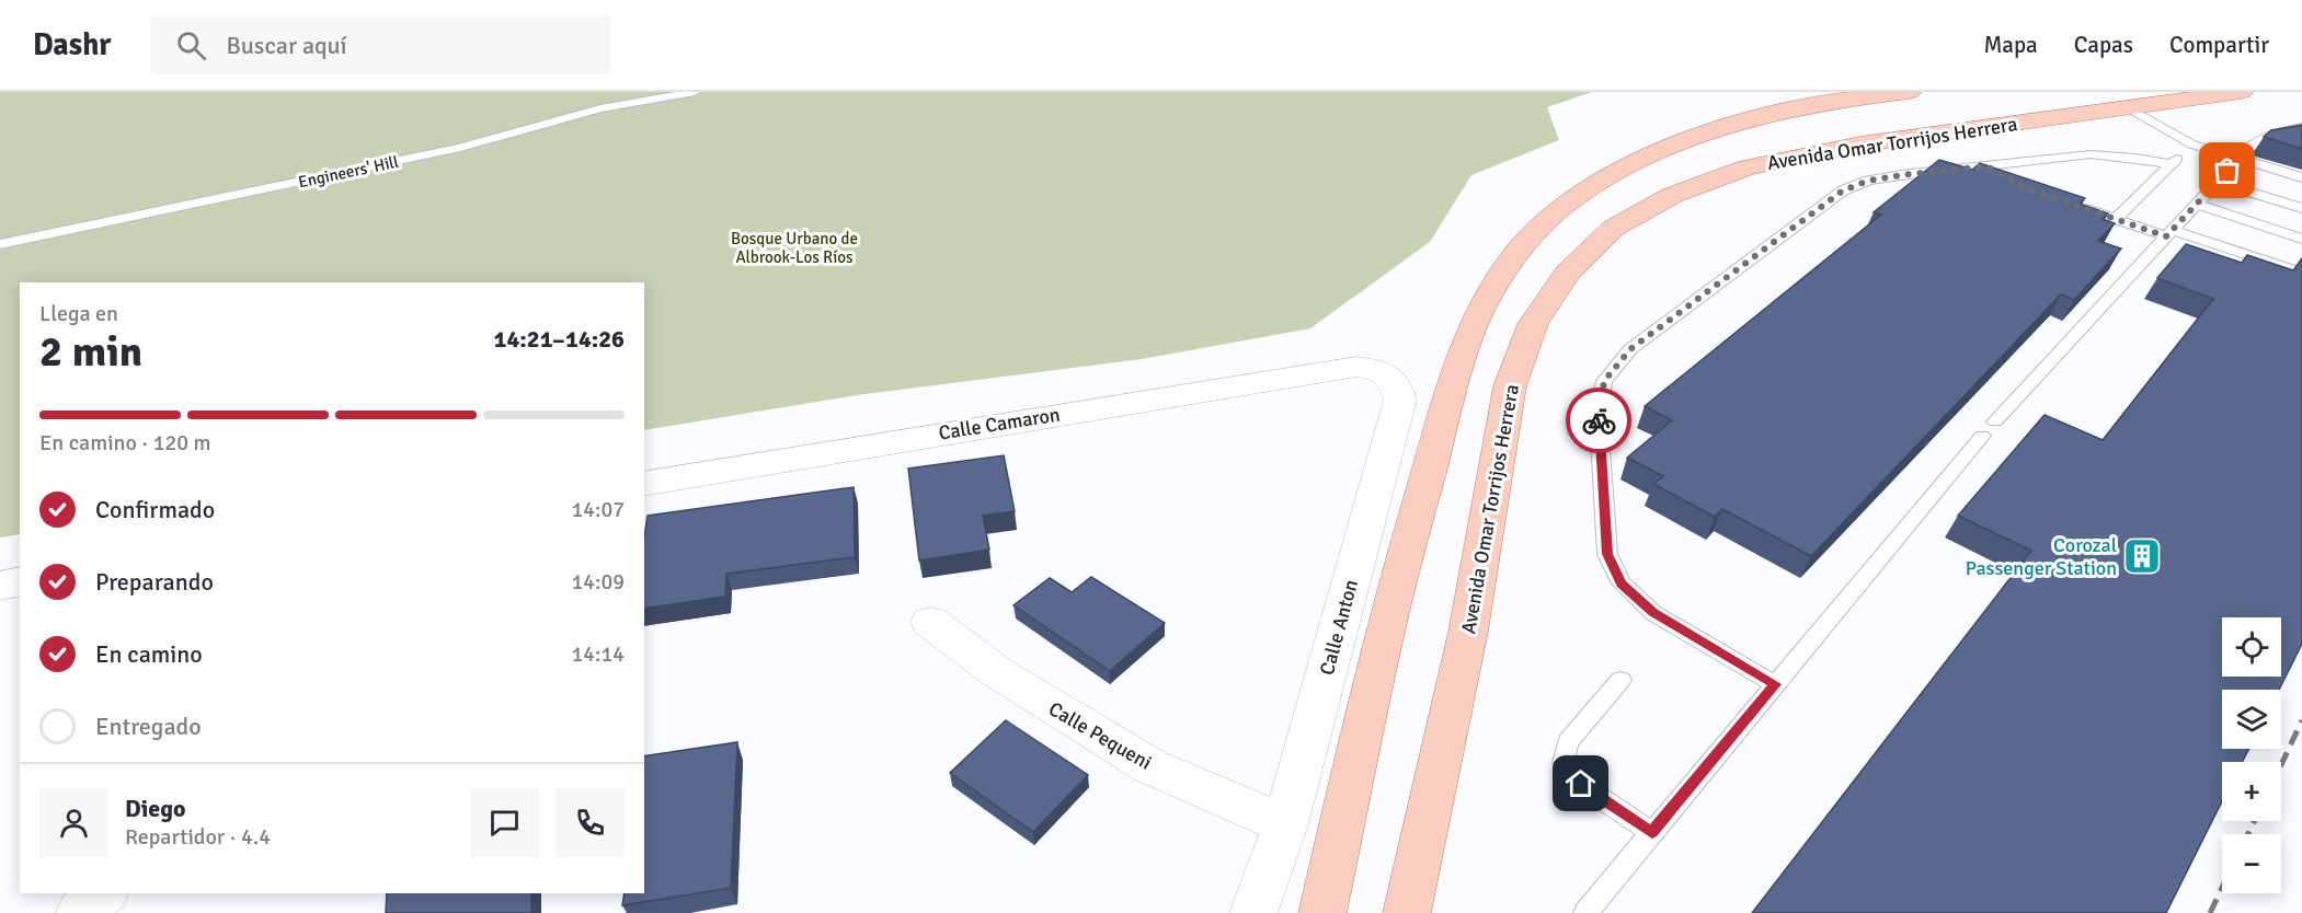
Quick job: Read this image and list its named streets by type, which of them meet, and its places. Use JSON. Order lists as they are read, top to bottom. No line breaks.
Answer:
{"streets":{"main road":["Avenida Omar Torrijos Herrera"],"street":["Calle Camaron","Calle Anton","Calle Pequeni"],"lane":["Engineers' Hill"]},"crossings":[["Calle Camaron","Calle Anton"],["Calle Anton","Calle Pequeni"]],"parks":["Bosque Urbano de Albrook-Los Ríos"],"places":{"building":["Corozal Passenger Station"]},"page":{"header":"Dashr","search":"Buscar aquí","nav":["Mapa","Capas","Compartir"],"heading":["2 min","Llega en","14:21–14:26"],"panel":["Diego","Repartidor · 4.4"],"bar":"En camino · 120 m","list":[["Confirmado","14:07"],["Preparando","14:09"],["En camino","14:14"],"Entregado"],"map_buttons":["+","−"]}}
